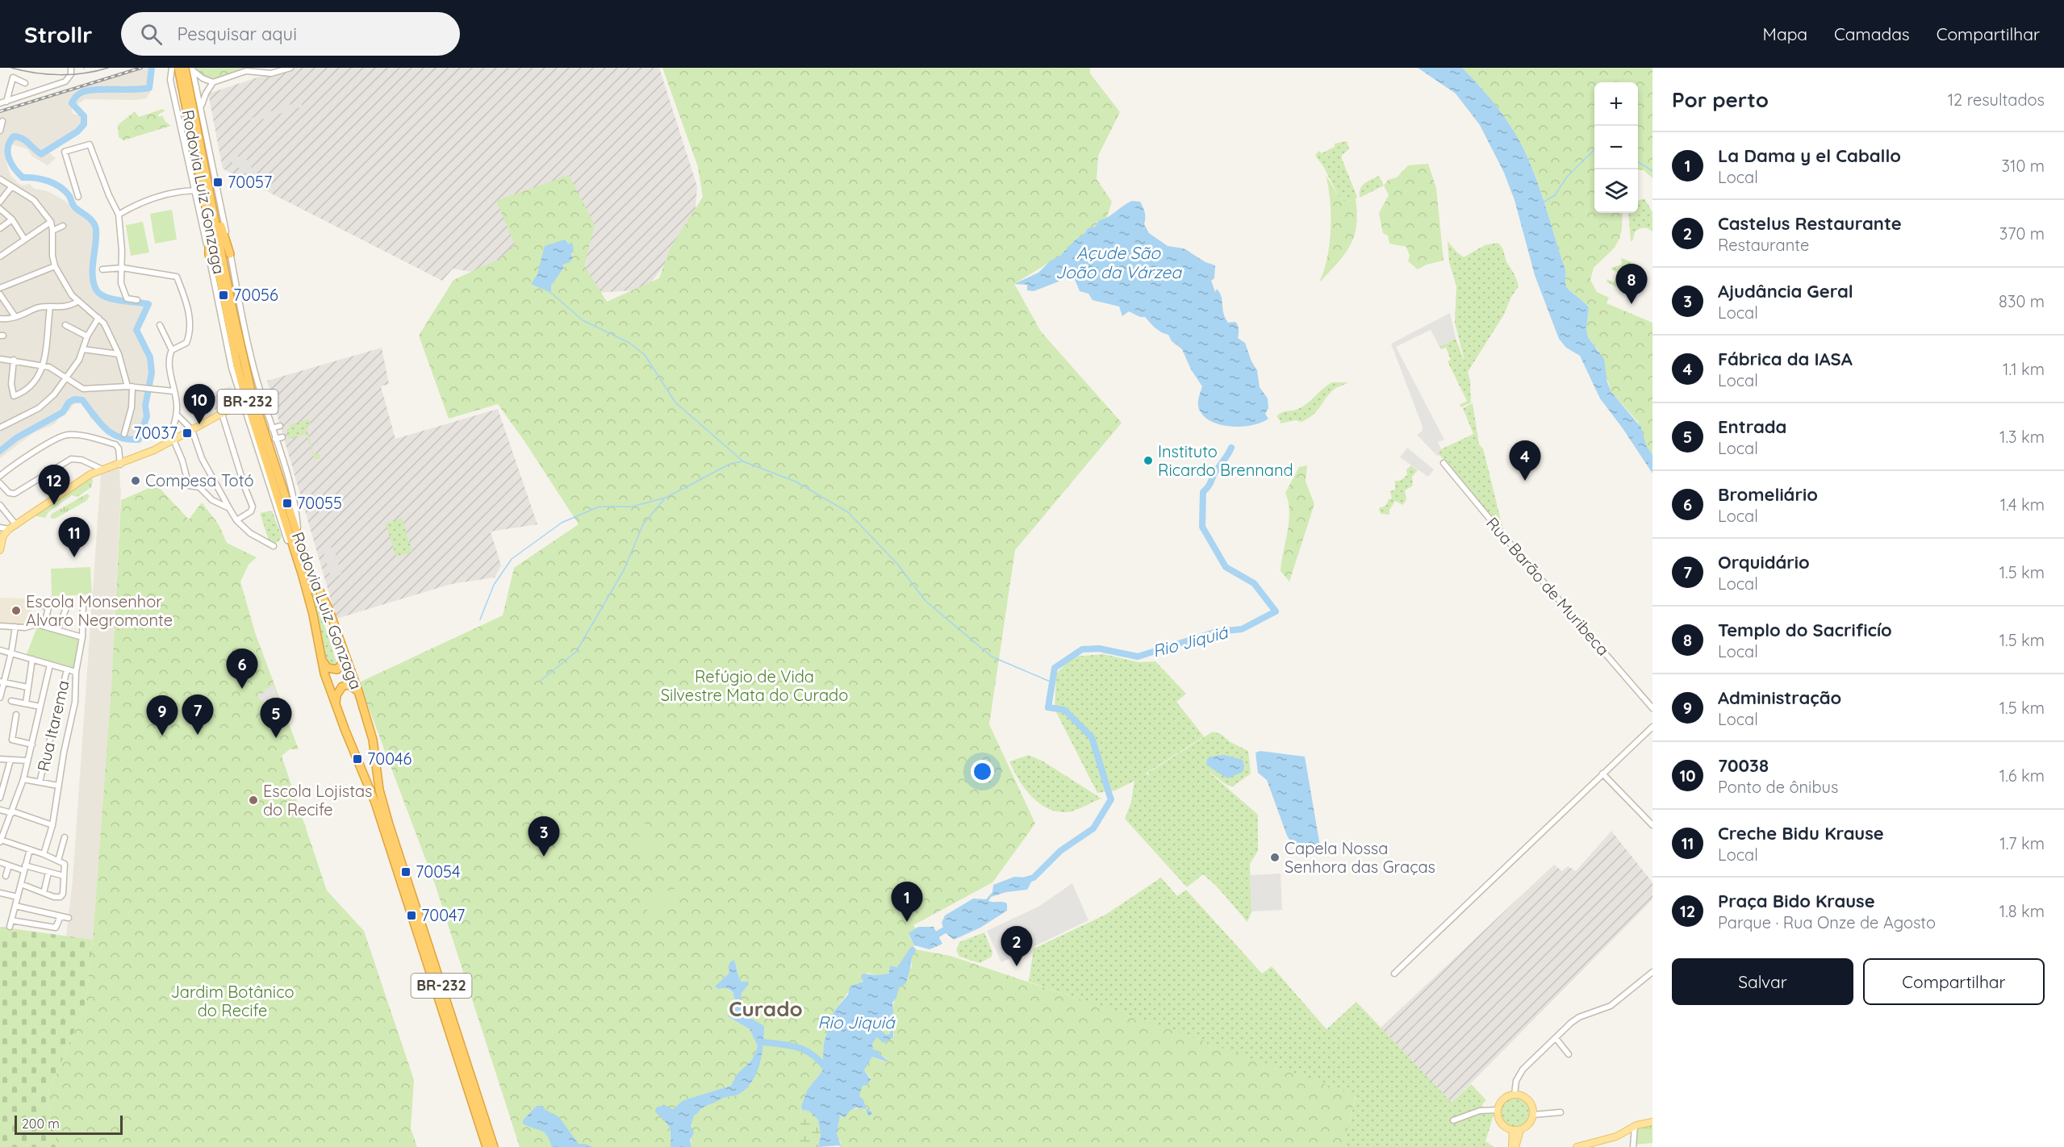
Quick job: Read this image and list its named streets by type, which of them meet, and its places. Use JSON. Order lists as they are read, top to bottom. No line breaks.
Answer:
{"streets":{"highway":["Rodovia Luiz Gonzaga","BR-232"],"street":["Rua Barão de Muribeca","Rua Itarema"]},"districts":["Curado"],"water":["Açude São João da Várzea","Rio Jiquiá"],"parks":["Refúgio de Vida Silvestre Mata do Curado","Jardim Botânico do Recife"],"places":{"transit":["70057","70056","70037","70055","70046","70054","70047"],"other":["Instituto Ricardo Brennand","Compesa Totó","Escola Monsenhor Alvaro Negromonte","Escola Lojistas do Recife","Capela Nossa Senhora das Graças"]},"scale_bar":"200 m","page":{"header":"Strollr","search":"Pesquisar aqui","nav":["Mapa","Camadas","Compartilhar"],"heading":["Por perto","12 resultados"],"map_buttons":["+","−"],"list":[{"mark":"1","name":"La Dama y el Caballo","note":"Local","value":"310 m"},{"mark":"2","name":"Castelus Restaurante","note":"Restaurante","value":"370 m"},{"mark":"3","name":"Ajudância Geral","note":"Local","value":"830 m"},{"mark":"4","name":"Fábrica da IASA","note":"Local","value":"1.1 km"},{"mark":"5","name":"Entrada","note":"Local","value":"1.3 km"},{"mark":"6","name":"Bromeliário","note":"Local","value":"1.4 km"},{"mark":"7","name":"Orquidário","note":"Local","value":"1.5 km"},{"mark":"8","name":"Templo do Sacrificío","note":"Local","value":"1.5 km"},{"mark":"9","name":"Administração","note":"Local","value":"1.5 km"},{"mark":"10","name":"70038","note":"Ponto de ônibus","value":"1.6 km"},{"mark":"11","name":"Creche Bidu Krause","note":"Local","value":"1.7 km"},{"mark":"12","name":"Praça Bido Krause","note":"Parque · Rua Onze de Agosto","value":"1.8 km"}],"pins":["8","10","4","12","11","6","7","9","5","3","1","2"],"buttons":["Salvar","Compartilhar"],"scale":"200 m"}}
